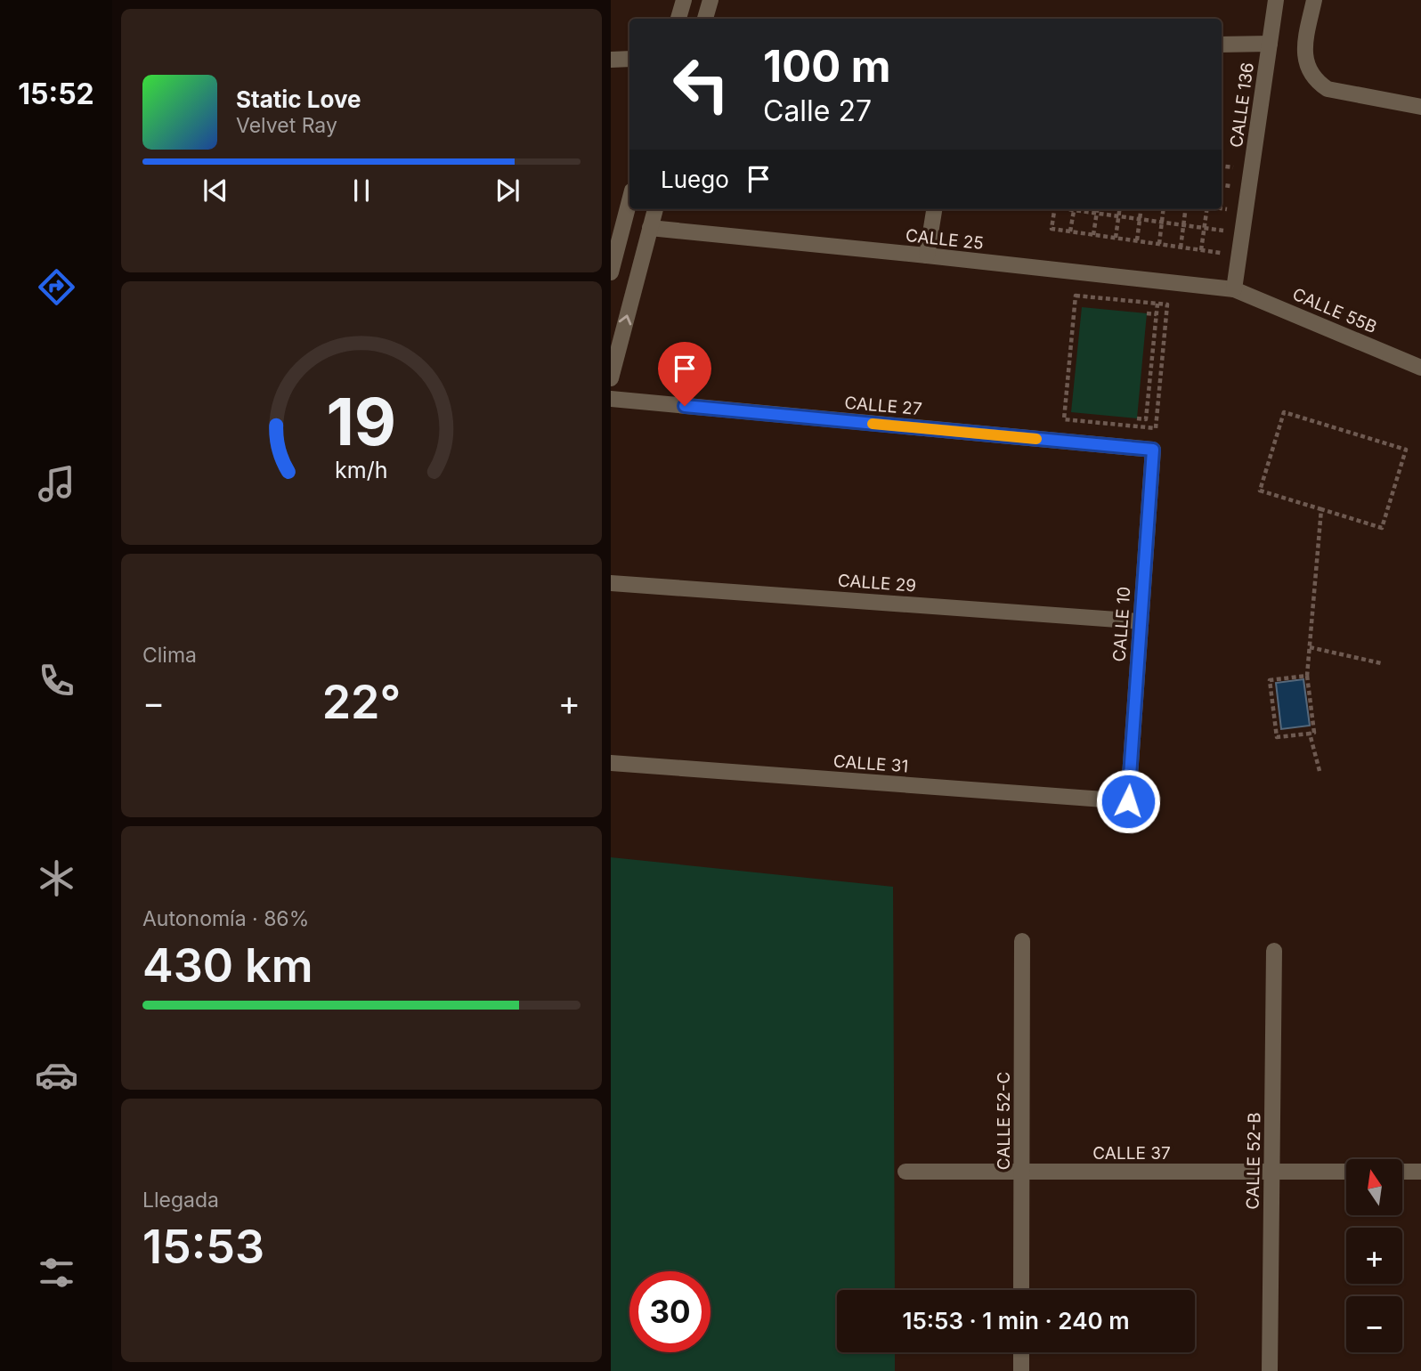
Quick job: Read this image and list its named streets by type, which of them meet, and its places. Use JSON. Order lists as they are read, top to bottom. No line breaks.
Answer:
{"streets":{"street":["CALLE 136","CALLE 25","CALLE 55B","CALLE 27","CALLE 29","CALLE 10","CALLE 31","CALLE 52-C","CALLE 37","CALLE 52-B"]},"crossings":[["CALLE 136","CALLE 25"],["CALLE 136","CALLE 55B"],["CALLE 25","CALLE 55B"],["CALLE 27","CALLE 10"],["CALLE 29","CALLE 10"],["CALLE 10","CALLE 31"],["CALLE 52-C","CALLE 37"],["CALLE 37","CALLE 52-B"]],"north":"top","page":{"tabs":"15:52","turn":["100 m","Calle 27"],"song":["Static Love","Velvet Ray"],"then":"Luego","tile":["Clima",["Autonomía · 86%","430 km"],["Llegada","15:53"]],"heat":["−","22°","+"],"map_buttons":["+","−"],"limit":"30","trip":"15:53 · 1 min · 240 m","gauge":["19","km/h"]}}
